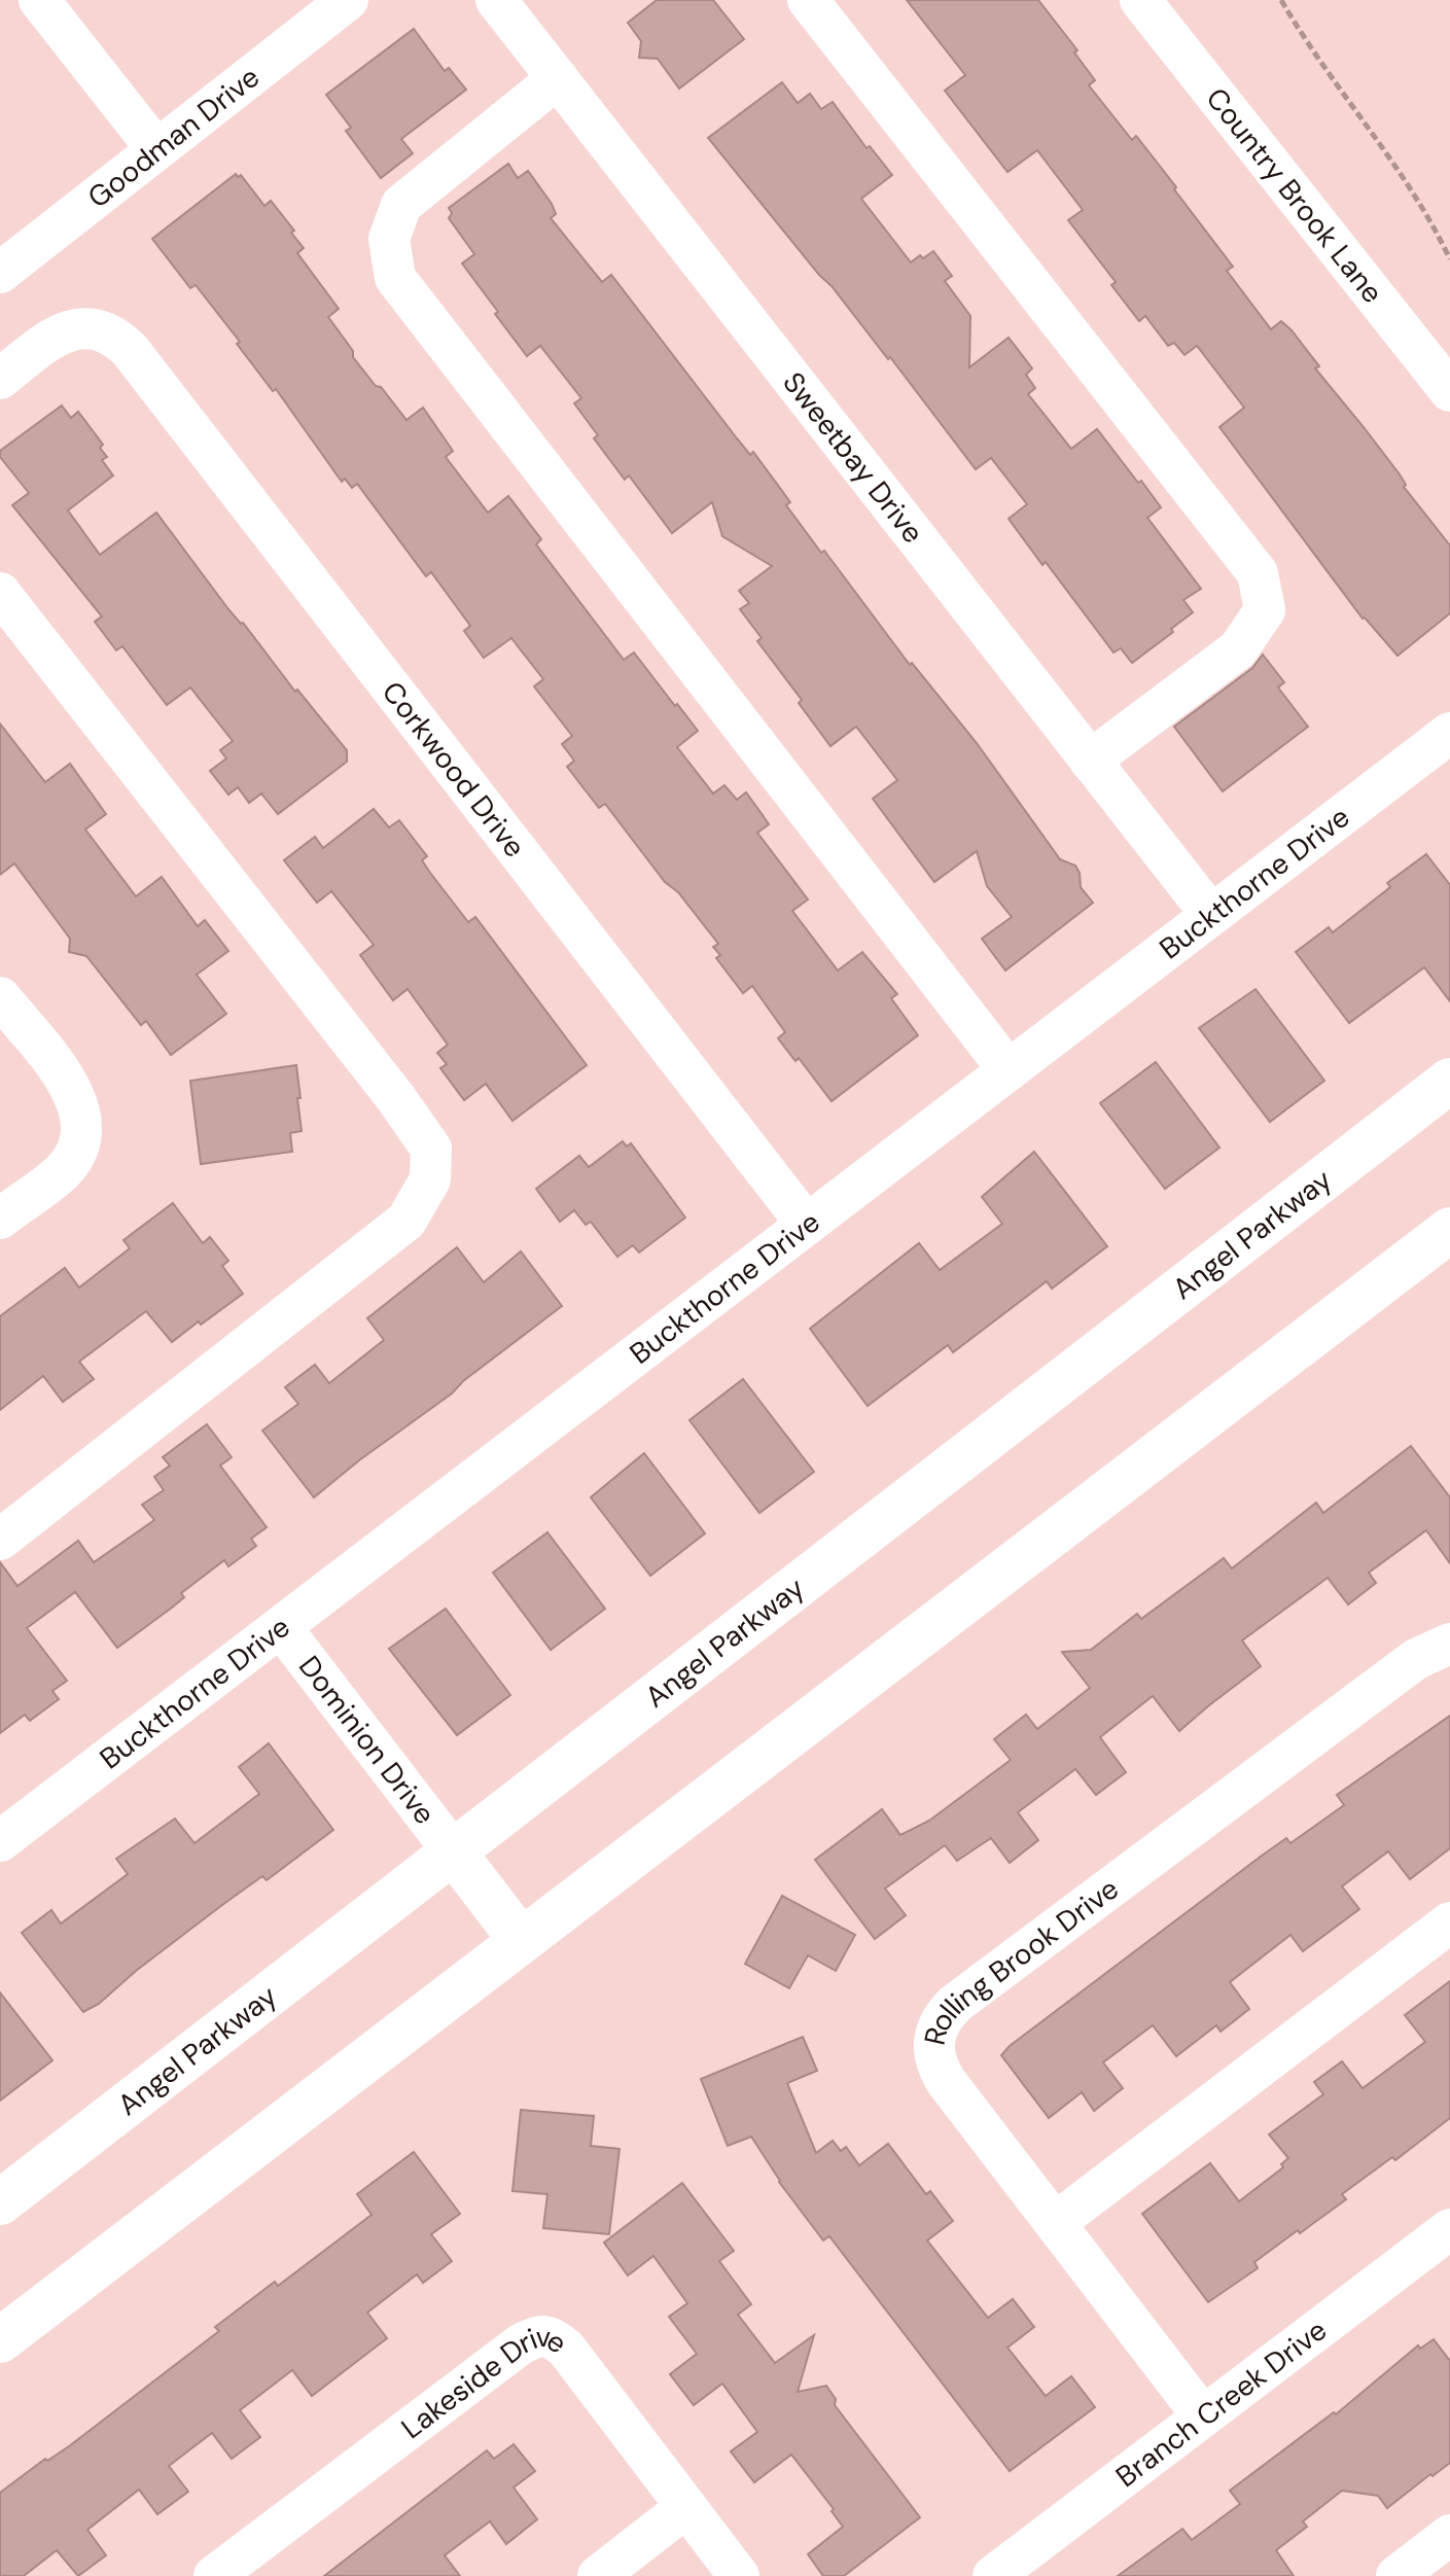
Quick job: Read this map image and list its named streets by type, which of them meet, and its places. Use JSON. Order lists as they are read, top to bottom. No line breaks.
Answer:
{"streets":{"main road":["Angel Parkway"],"street":["Goodman Drive","Country Brook Lane","Sweetbay Drive","Corkwood Drive","Buckthorne Drive","Dominion Drive","Rolling Brook Drive","Lakeside Drive","Branch Creek Drive"]},"crossings":[["Sweetbay Drive","Buckthorne Drive"],["Corkwood Drive","Buckthorne Drive"],["Buckthorne Drive","Dominion Drive"],["Angel Parkway","Dominion Drive"],["Rolling Brook Drive","Branch Creek Drive"]]}
